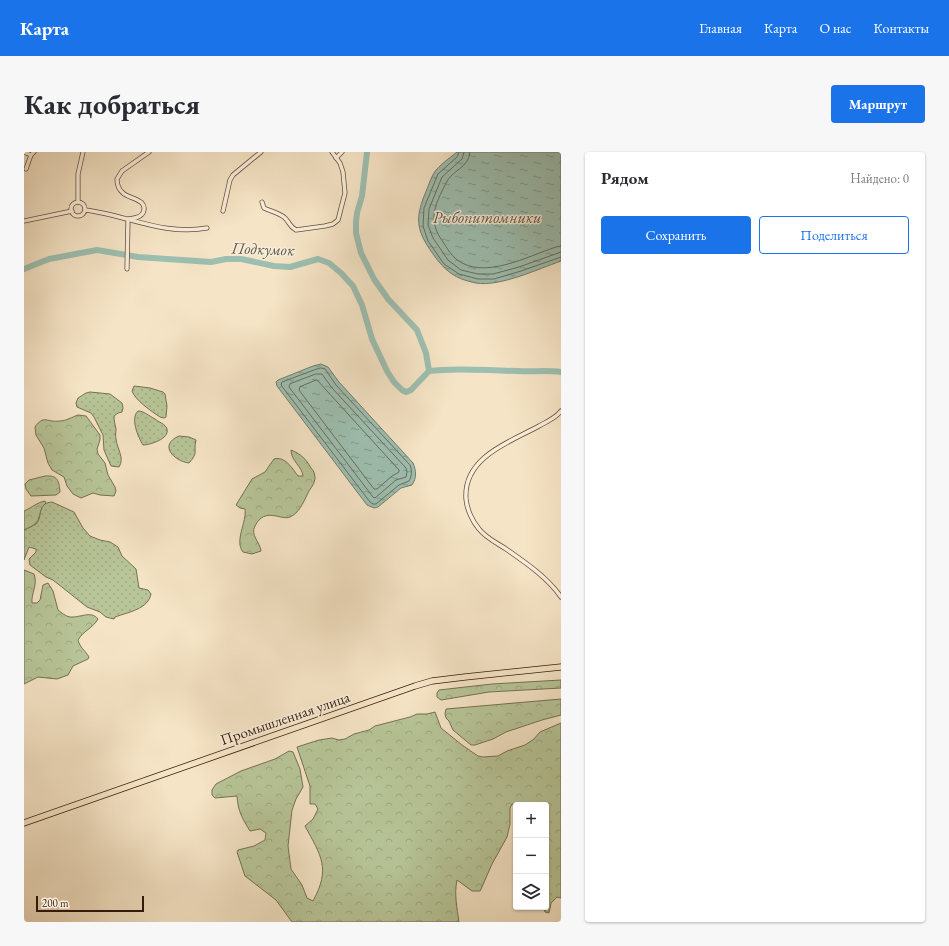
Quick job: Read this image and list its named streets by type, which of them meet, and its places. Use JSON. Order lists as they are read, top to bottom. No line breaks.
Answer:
{"streets":{"main road":["Промышленная улица"]},"water":["Рыбопитомники","Подкумок"],"scale_bar":"200 m","page":{"header":"Карта","nav":["Главная","Карта","О нас","Контакты"],"buttons":["Маршрут",["Сохранить","Поделиться"]],"title":"Как добраться","heading":["Рядом","Найдено: 0"],"map_buttons":["+","−"],"scale":"200 m"}}
